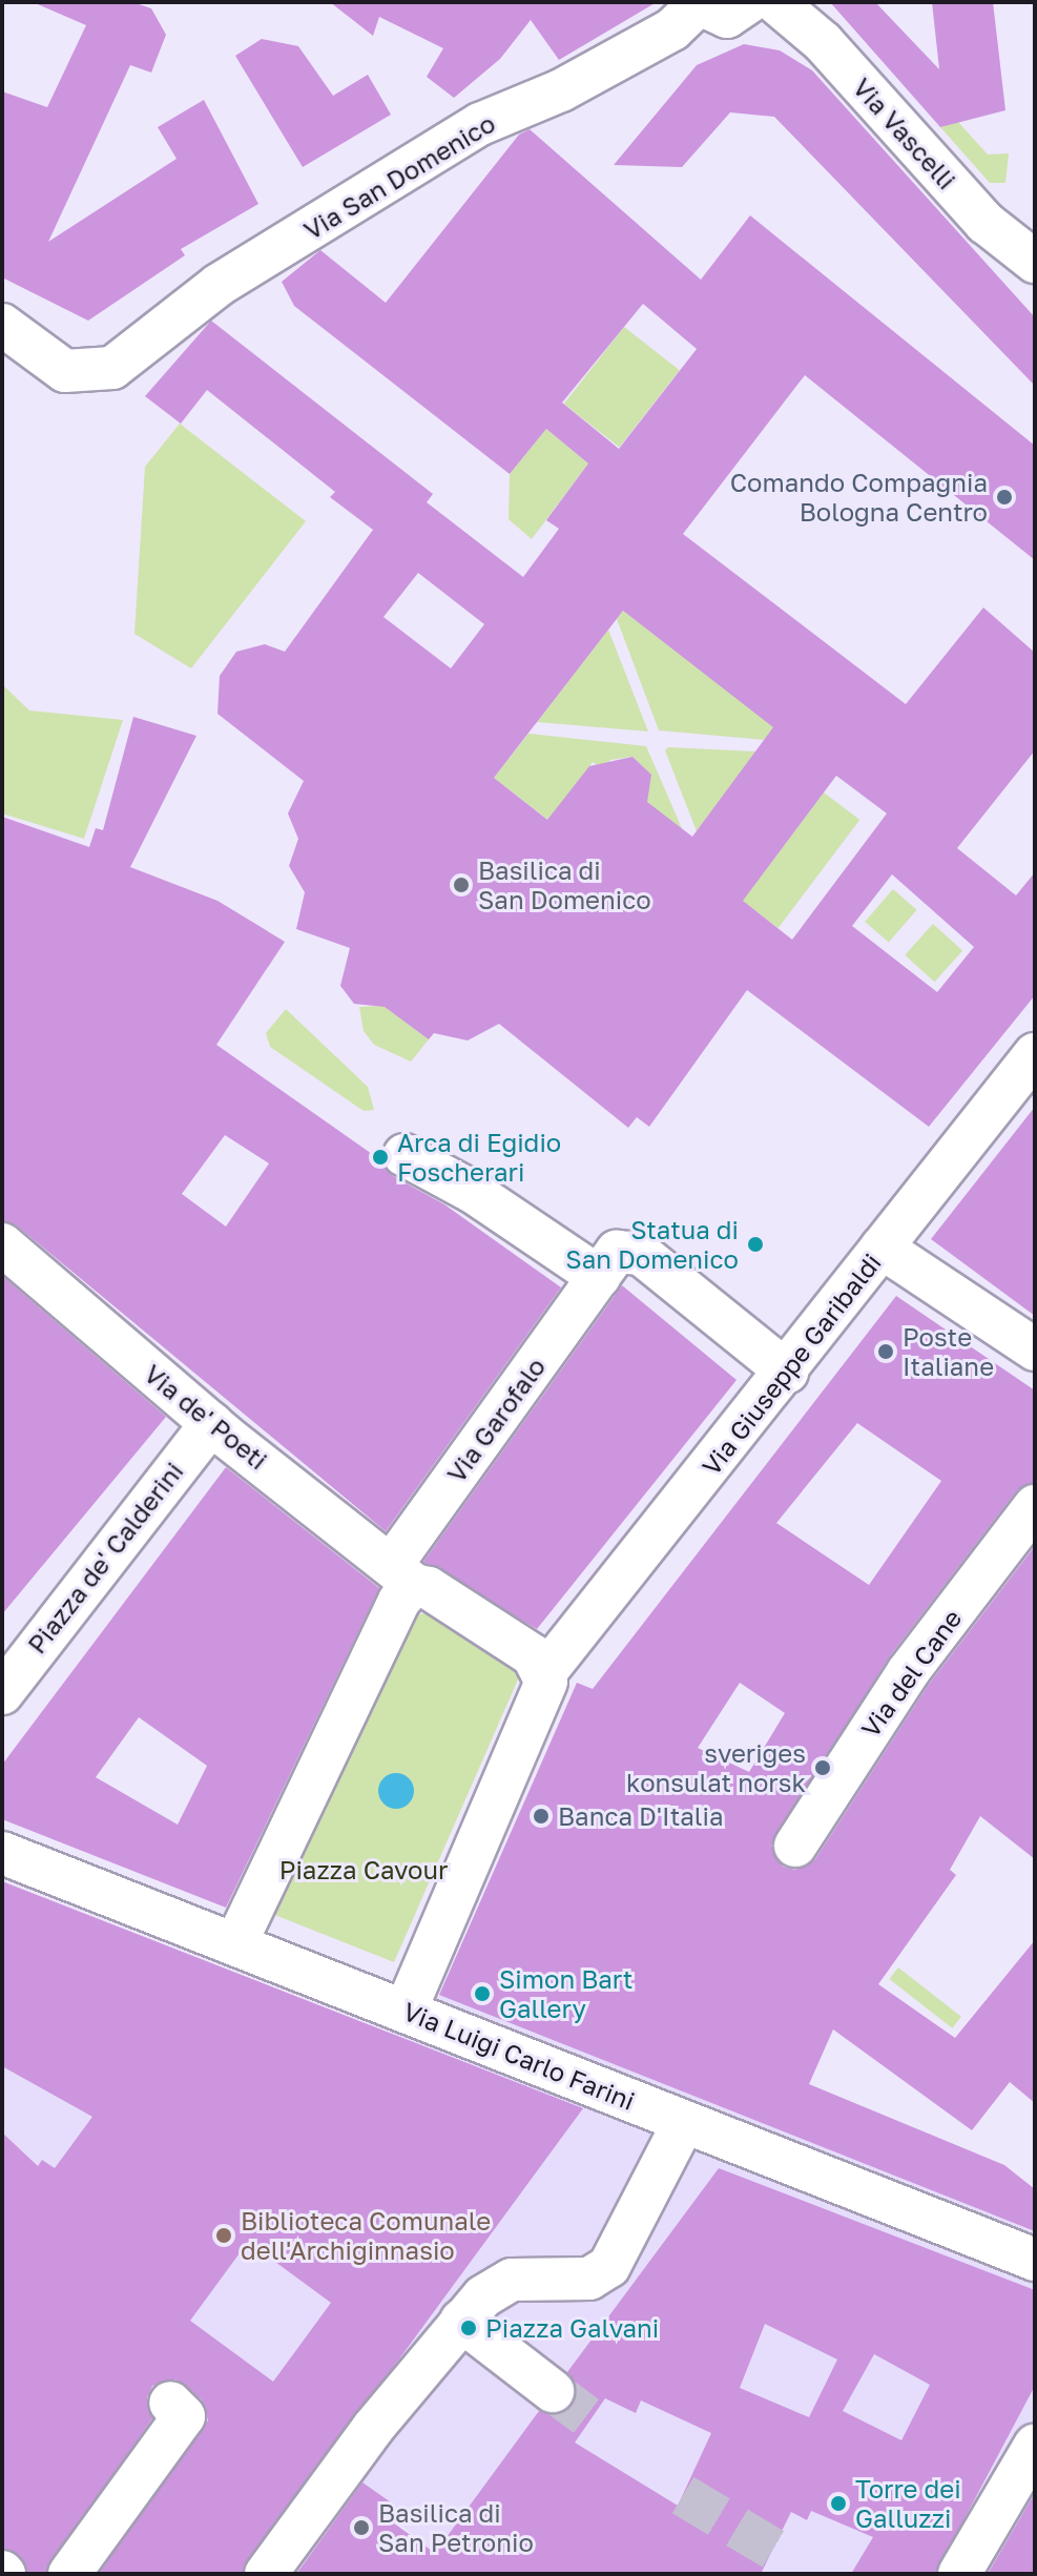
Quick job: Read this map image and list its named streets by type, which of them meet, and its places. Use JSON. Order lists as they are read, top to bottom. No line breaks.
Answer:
{"streets":{"street":["Via Vascelli","Via San Domenico","Via Giuseppe Garibaldi","Via de' Poeti","Via Garofalo","Piazza de' Calderini","Via del Cane","Via Luigi Carlo Farini"]},"crossings":[["Via Giuseppe Garibaldi","Via Garofalo"],["Via de' Poeti","Via Garofalo"],["Via de' Poeti","Piazza de' Calderini"]],"parks":["Piazza Cavour"],"places":["Comando Compagnia Bologna Centro","Basilica di San Domenico","Arca di Egidio Foscherari","Statua di San Domenico","Poste Italiane","sveriges konsulat norsk","Banca D'Italia","Simon Bart Gallery","Biblioteca Comunale dell'Archiginnasio","Piazza Galvani","Torre dei Galluzzi","Basilica di San Petronio"]}
